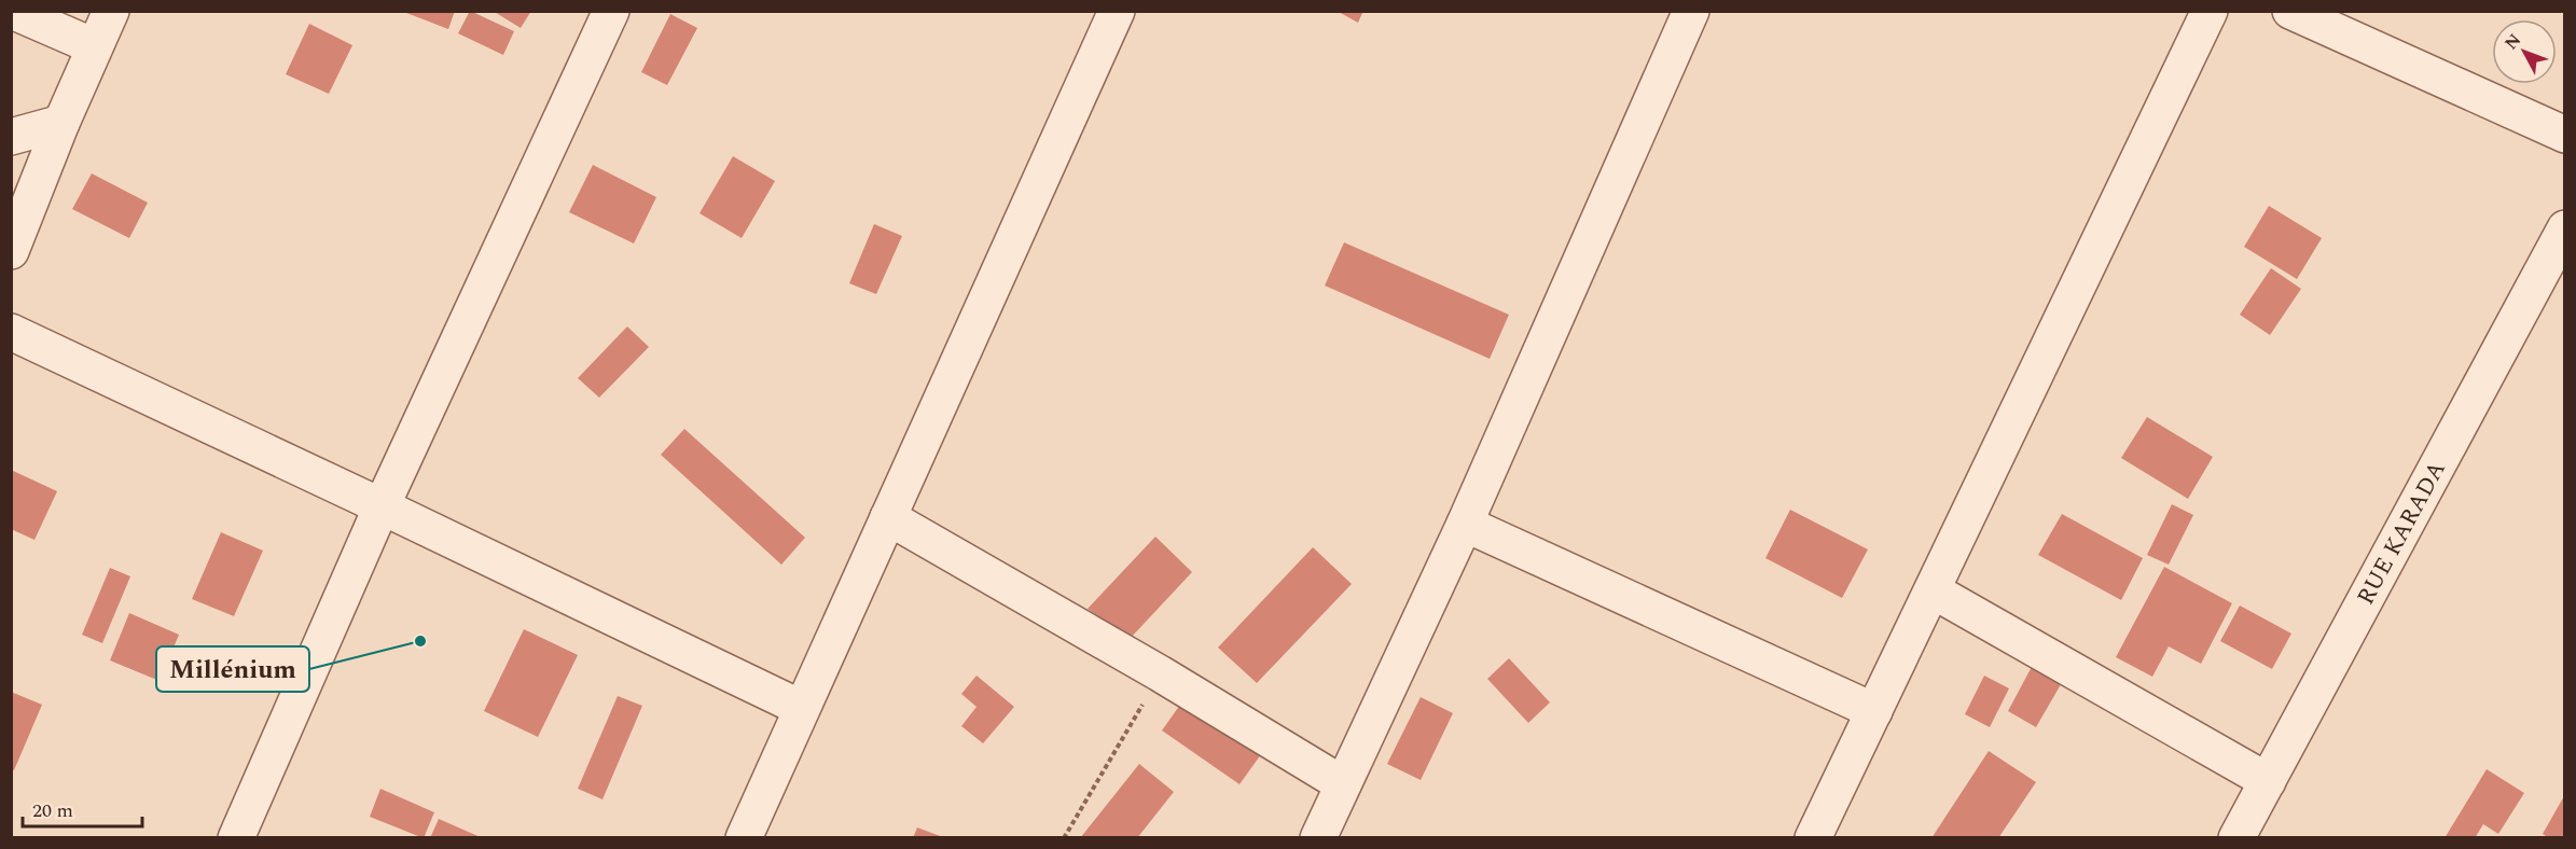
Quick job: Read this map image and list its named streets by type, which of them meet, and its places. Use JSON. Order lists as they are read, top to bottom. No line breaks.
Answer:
{"streets":{"street":["RUE KARADA"]},"places":["Millénium"],"scale_bar":"20 m","north":"top left"}
